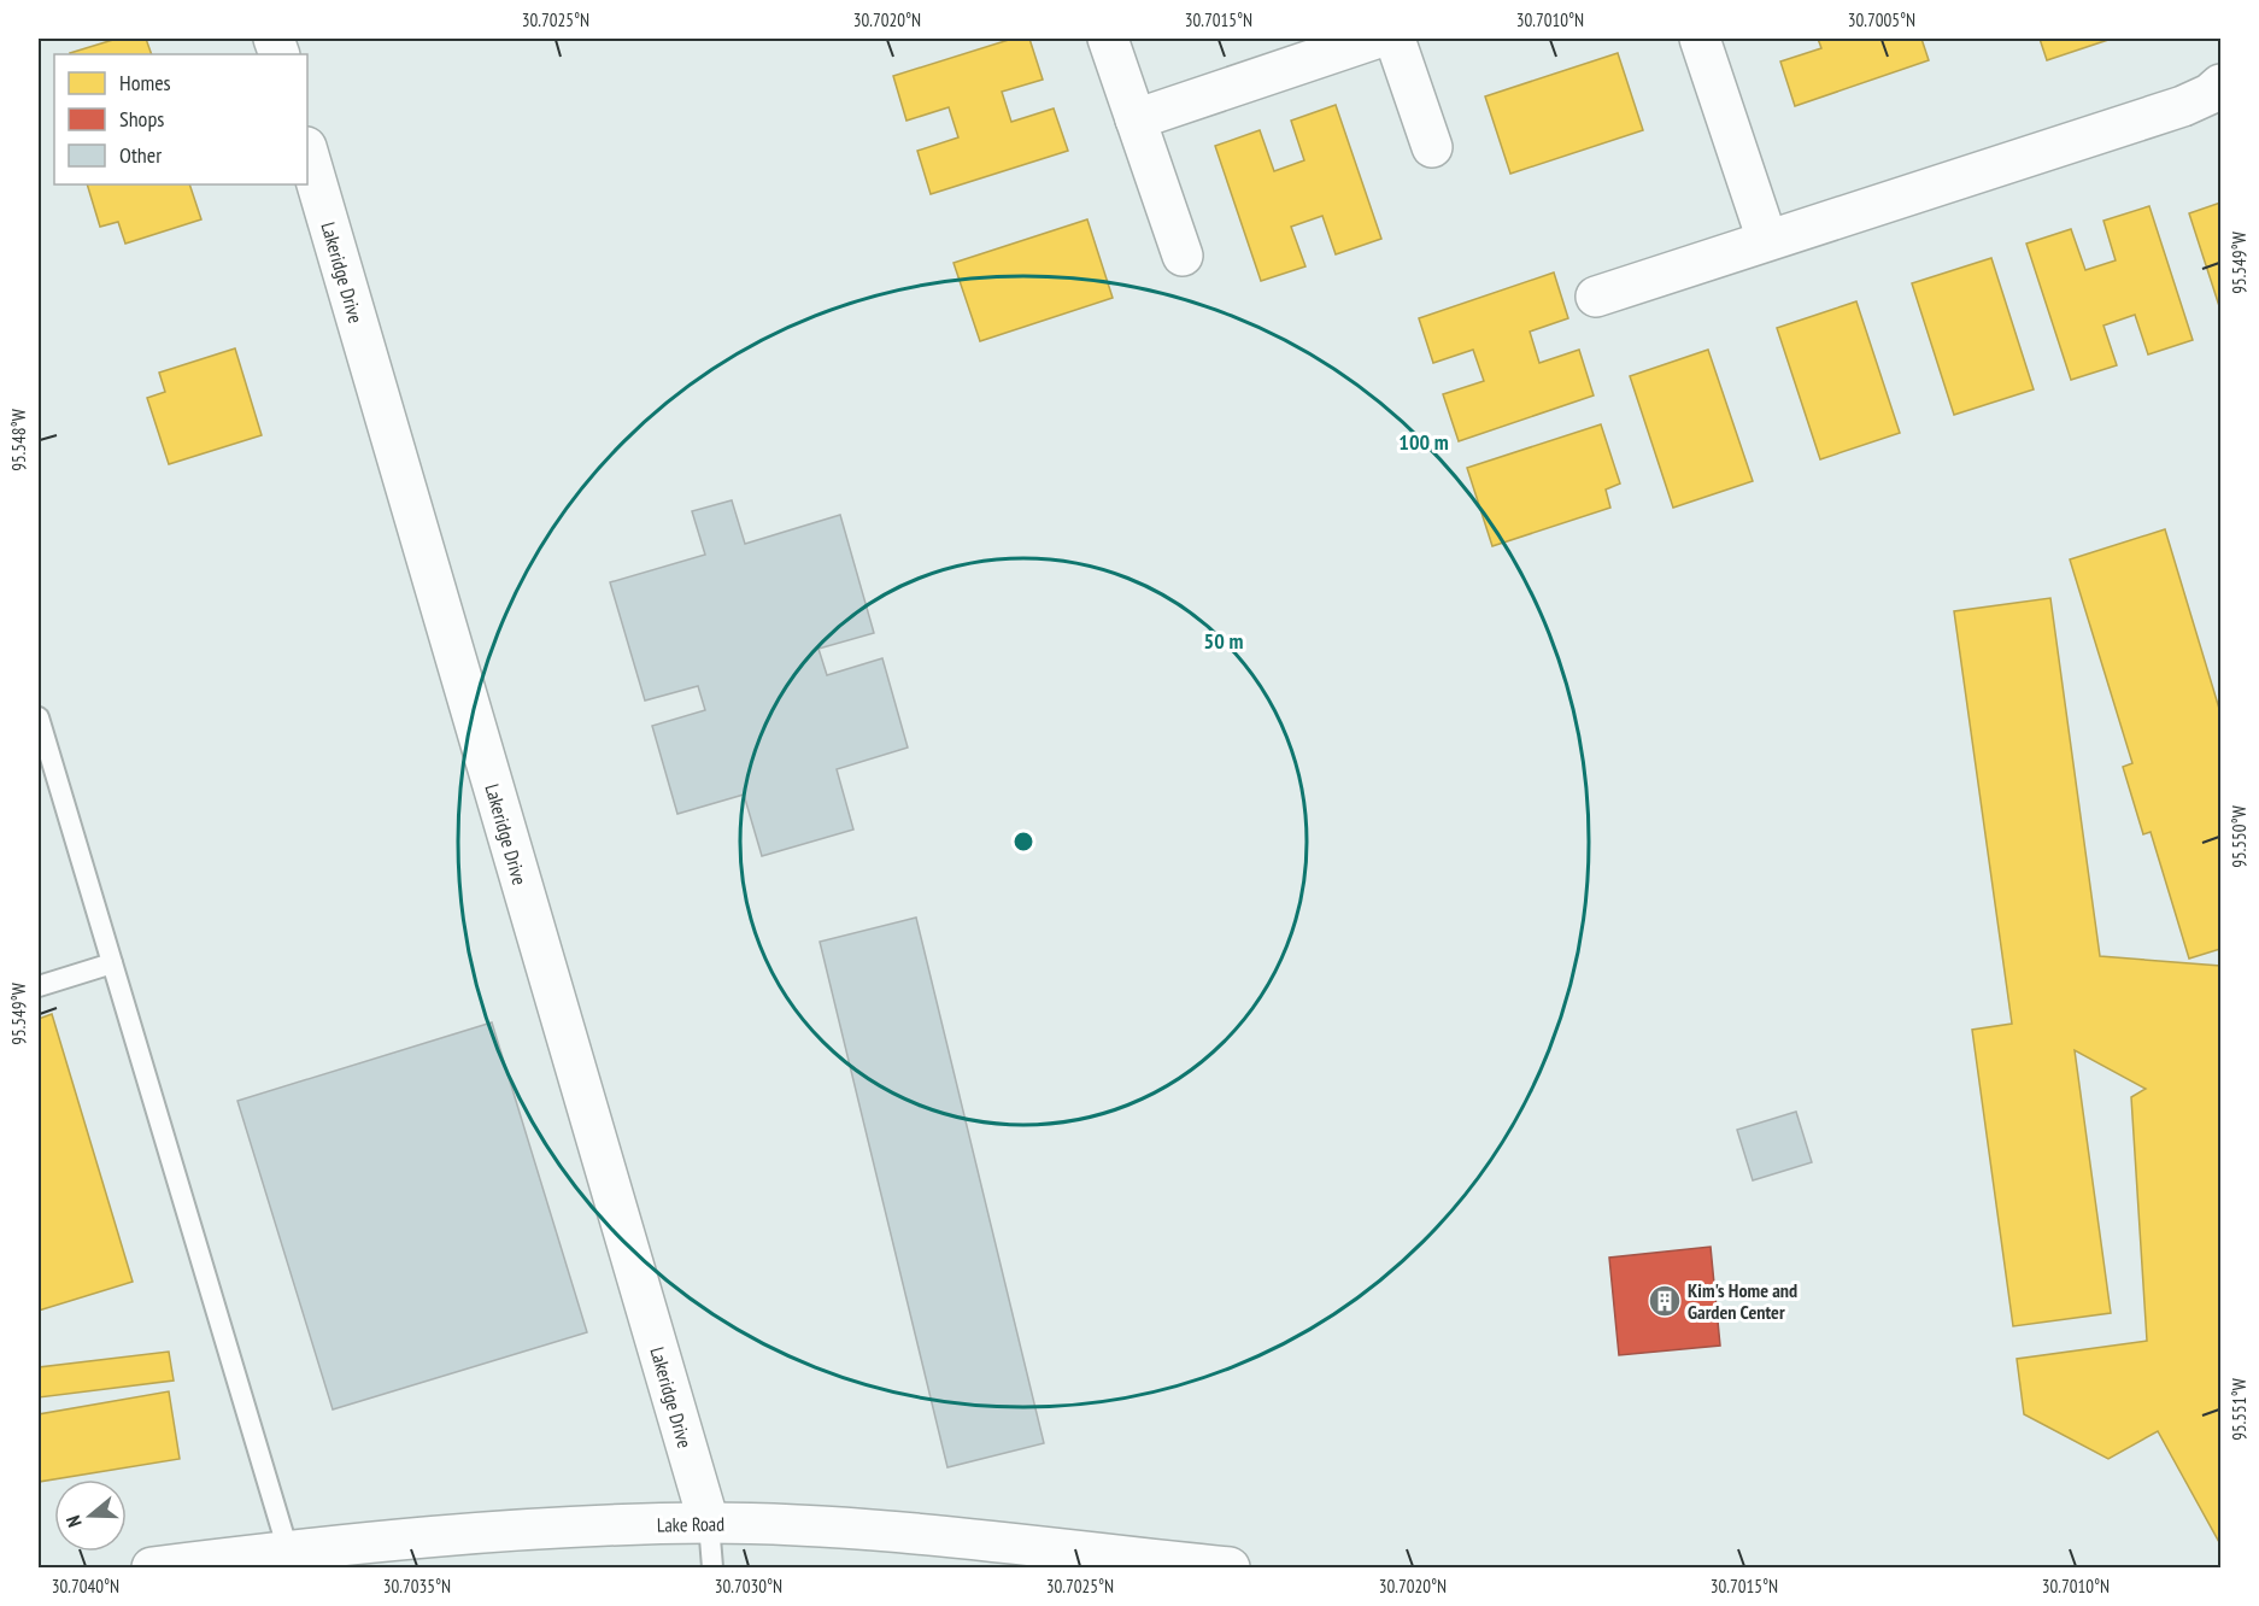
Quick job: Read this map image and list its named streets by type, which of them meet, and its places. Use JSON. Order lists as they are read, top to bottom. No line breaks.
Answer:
{"streets":{"street":["Lakeridge Drive","Lake Road"]},"crossings":[["Lakeridge Drive","Lake Road"]],"places":{"building":["Kim's Home and Garden Center"]},"legend":["Homes","Shops","Other"],"north":"left","coordinates":["30.7025°N","30.7020°N","30.7015°N","30.7010°N","30.7005°N","95.549°W","95.548°W","95.550°W","95.551°W","30.7040°N","30.7035°N","30.7030°N"],"rings":["100 m","50 m"]}
